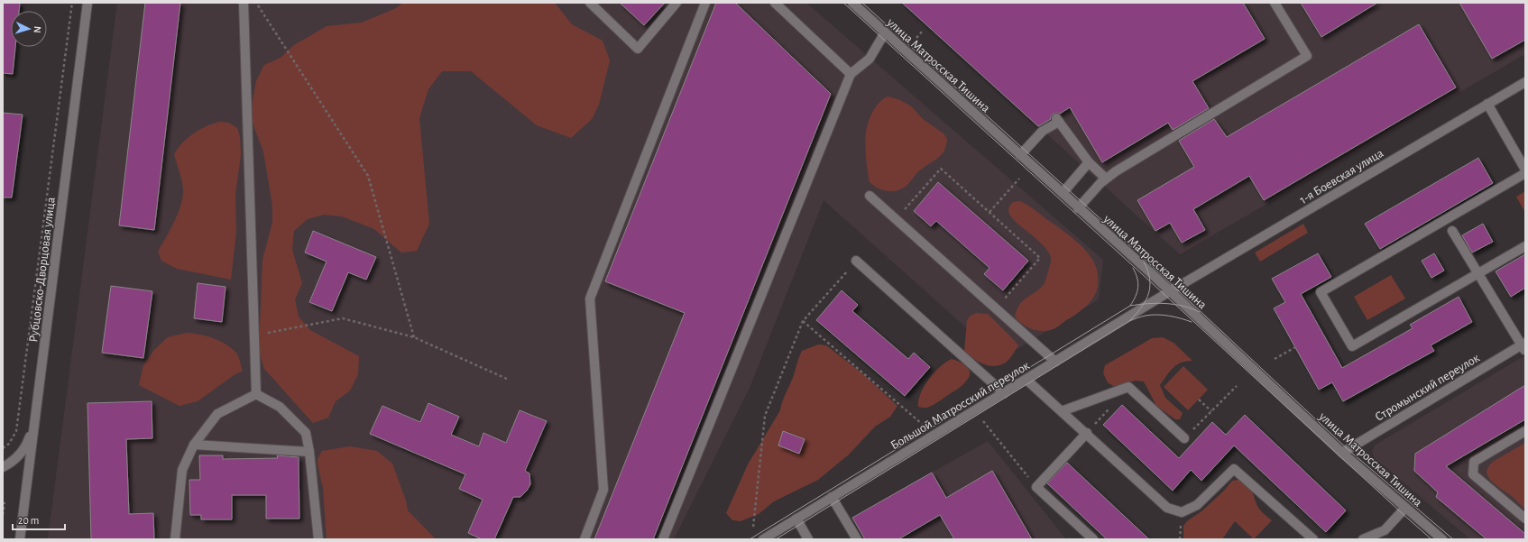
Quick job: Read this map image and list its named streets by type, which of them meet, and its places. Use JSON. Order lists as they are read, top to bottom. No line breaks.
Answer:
{"streets":{"street":["улица Матросская Тишина","1-я Боевская улица","Рубцовско-Дворцовая улица","Стромынский переулок","Большой Матросский переулок"]},"crossings":[["улица Матросская Тишина","1-я Боевская улица"],["улица Матросская Тишина","Стромынский переулок"],["улица Матросская Тишина","Большой Матросский переулок"],["1-я Боевская улица","Большой Матросский переулок"]],"scale_bar":"20 m","north":"right"}
